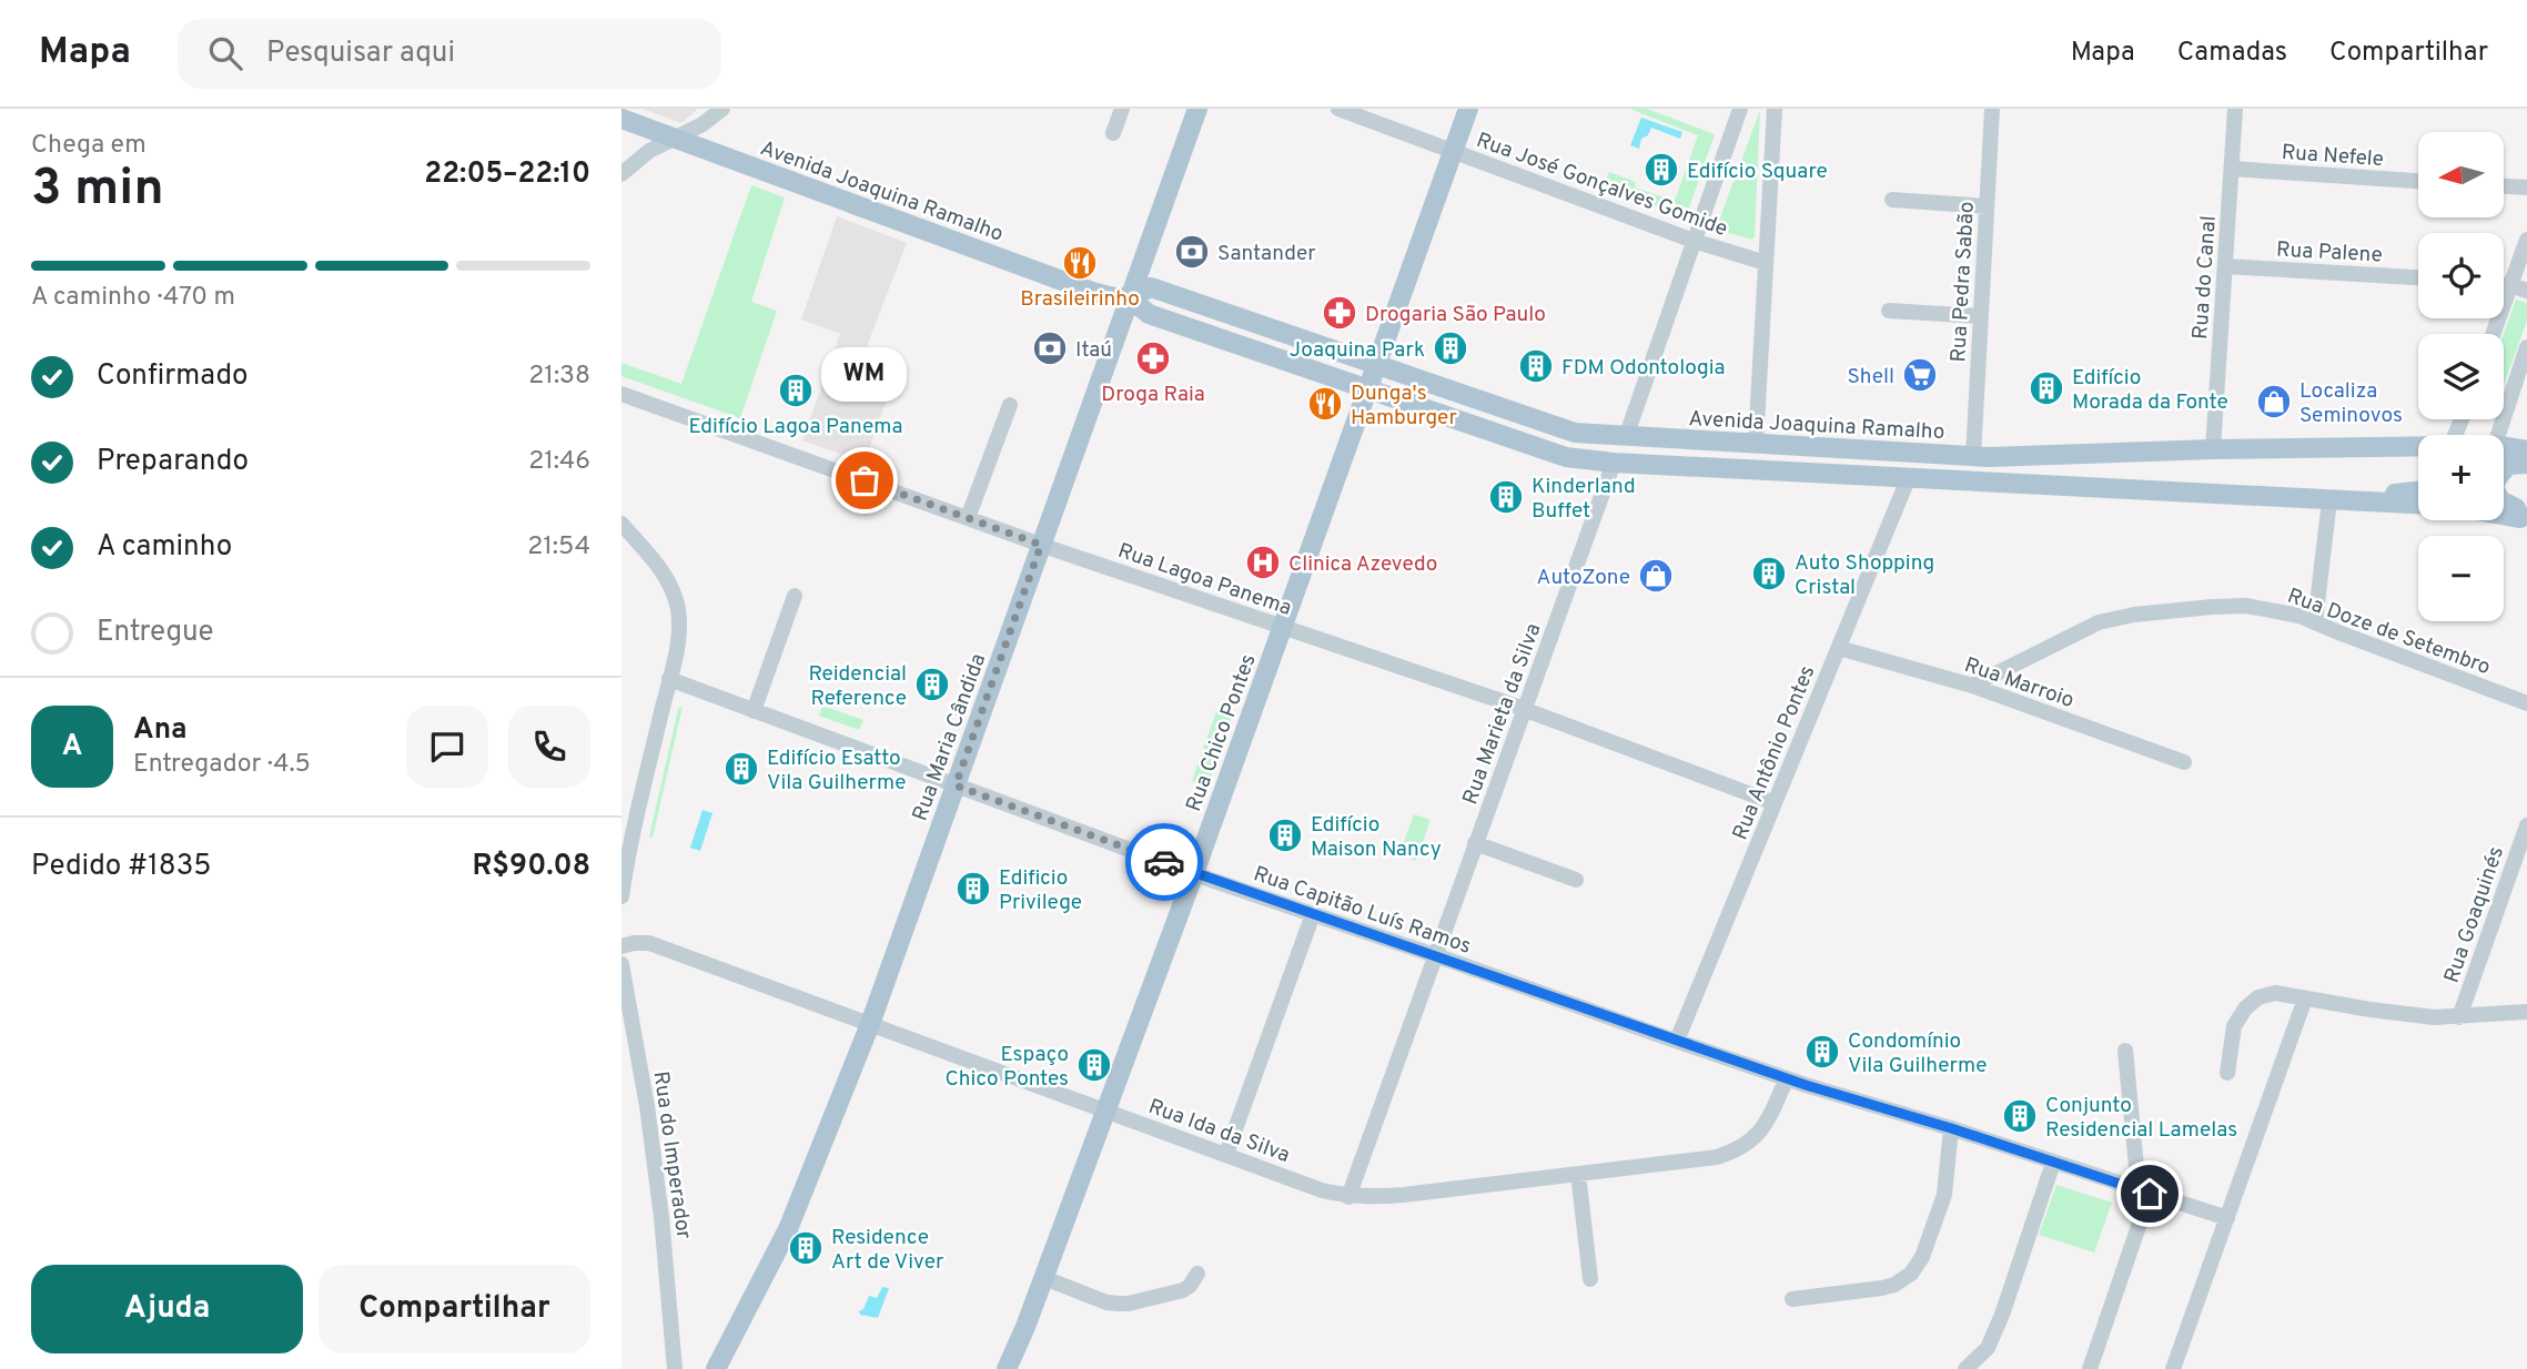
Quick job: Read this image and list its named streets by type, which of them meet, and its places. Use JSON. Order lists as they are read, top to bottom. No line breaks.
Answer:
{"streets":{"main road":["Avenida Joaquina Ramalho","Rua Chico Pontes","Rua Maria Cândida"],"street":["Rua Nefele","Rua José Gonçalves Gomide","Rua Palene","Rua do Canal","Rua Pedra Sabão","Rua Lagoa Panema","Rua Doze de Setembro","Rua Marroio","Rua Marieta da Silva","Rua Antônio Pontes","Rua Capitão Luís Ramos","Rua Goaquinés","Rua Ida da Silva","Rua do Imperador"]},"crossings":[["Rua Nefele","Rua do Canal"],["Rua José Gonçalves Gomide","Rua Chico Pontes"],["Avenida Joaquina Ramalho","Rua do Canal"],["Avenida Joaquina Ramalho","Rua Pedra Sabão"],["Avenida Joaquina Ramalho","Rua Marieta da Silva"],["Avenida Joaquina Ramalho","Rua Chico Pontes"],["Avenida Joaquina Ramalho","Rua Maria Cândida"],["Avenida Joaquina Ramalho","Rua Antônio Pontes"],["Rua Palene","Rua do Canal"],["Rua Lagoa Panema","Rua Marieta da Silva"],["Rua Lagoa Panema","Rua Chico Pontes"],["Rua Lagoa Panema","Rua Maria Cândida"],["Rua Lagoa Panema","Rua Antônio Pontes"],["Rua Doze de Setembro","Rua Marroio"],["Rua Marroio","Rua Antônio Pontes"],["Rua Marieta da Silva","Rua Capitão Luís Ramos"],["Rua Marieta da Silva","Rua Ida da Silva"],["Rua Chico Pontes","Rua Capitão Luís Ramos"],["Rua Chico Pontes","Rua Ida da Silva"],["Rua Maria Cândida","Rua Capitão Luís Ramos"],["Rua Maria Cândida","Rua Ida da Silva"],["Rua Antônio Pontes","Rua Capitão Luís Ramos"],["Rua Capitão Luís Ramos","Rua Ida da Silva"]],"places":{"building":["Edifício Square","Joaquina Park","FDM Odontologia","Edifício Morada da Fonte","Edifício Lagoa Panema","Kinderland Buffet","Auto Shopping Cristal","Reidencial Reference","Edifício Esatto Vila Guilherme","Edifício Maison Nancy","Edificio Privilege","Condomínio Vila Guilherme","Espaço Chico Pontes","Conjunto Residencial Lamelas","Residence Art de Viver"],"bank":["Santander","Itaú"],"restaurant":["Brasileirinho","Dunga's Hamburger"],"pharmacy":["Drogaria São Paulo","Droga Raia"],"supermarket":["Shell"],"shop":["Localiza Seminovos","AutoZone"],"other":["WM"],"hospital":["Clinica Azevedo"]},"north":"left","page":{"header":"Mapa","search":"Pesquisar aqui","nav":["Mapa","Camadas","Compartilhar"],"heading":["3 min","Chega em","22:05–22:10"],"panel":["Ana","Entregador · 4.5","Pedido #1835","R$90.08"],"map_buttons":["+","−"],"bar":"A caminho · 470 m","list":[["Confirmado","21:38"],["Preparando","21:46"],["A caminho","21:54"],"Entregue"],"bubble":"WM","round":"A","buttons":["Ajuda","Compartilhar"]}}
